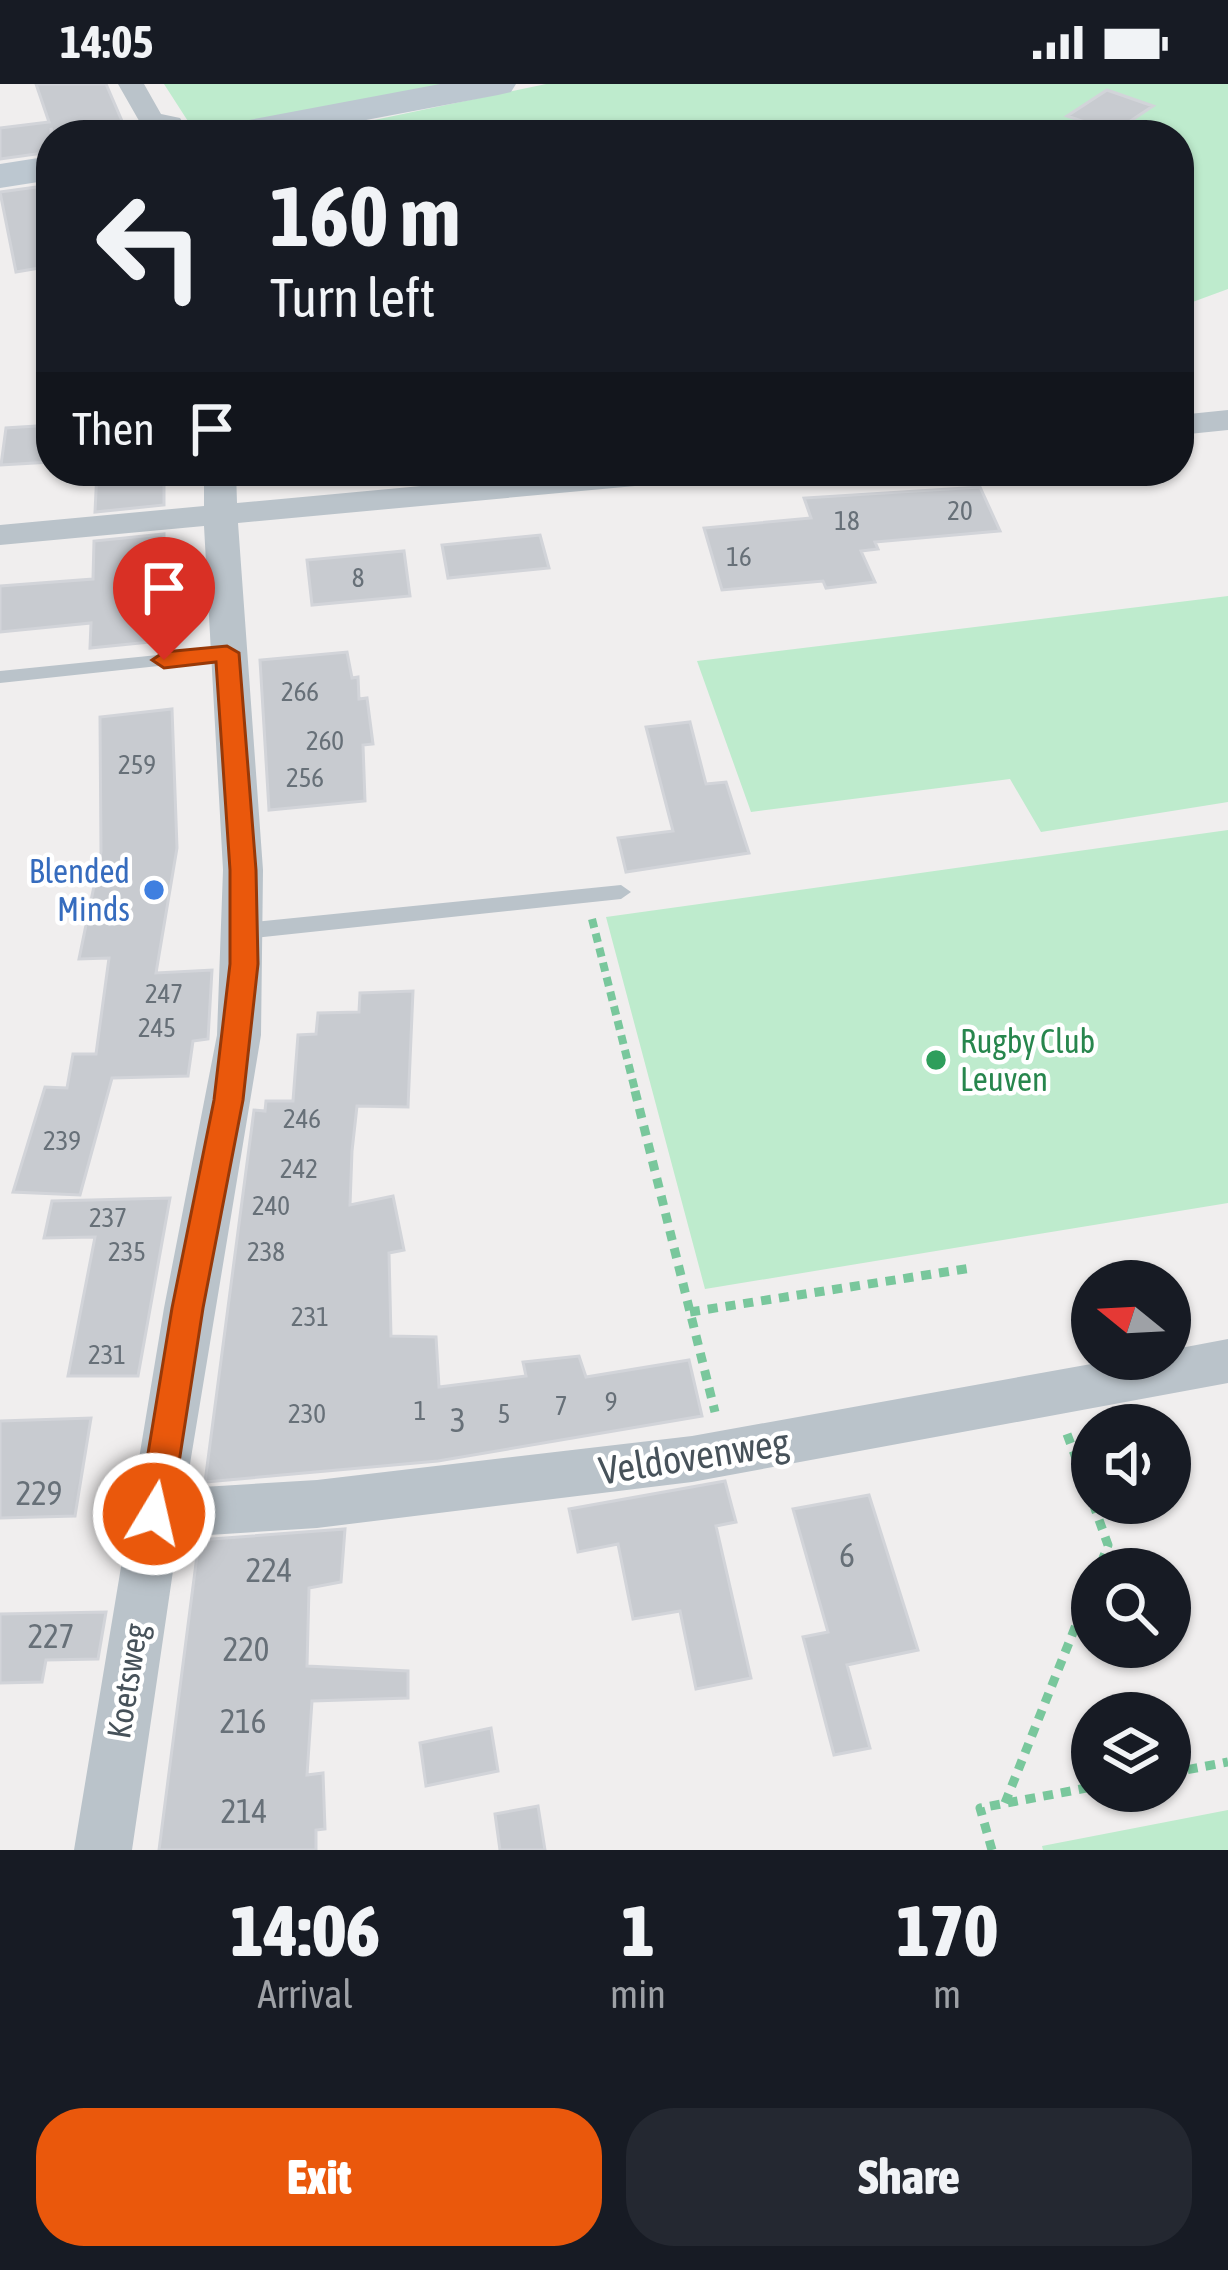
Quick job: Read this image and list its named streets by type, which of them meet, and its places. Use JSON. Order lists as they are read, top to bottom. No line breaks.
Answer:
{"streets":{"street":["Veldovenweg","Koetsweg"]},"crossings":[["Veldovenweg","Koetsweg"]],"places":["Blended Minds","Rugby Club Leuven"],"house_numbers":["20","18","16","8","266","260","259","256","247","245","246","239","242","240","237","235","238","231","231","9","7","1","230","5","3","229","6","224","227","220","216","214"],"north":"left","page":{"status":"14:05","turn":["160 m","Turn left"],"then":"Then","eta":["14:06","Arrival","1","min","170","m"],"buttons":["Exit","Share"]}}
